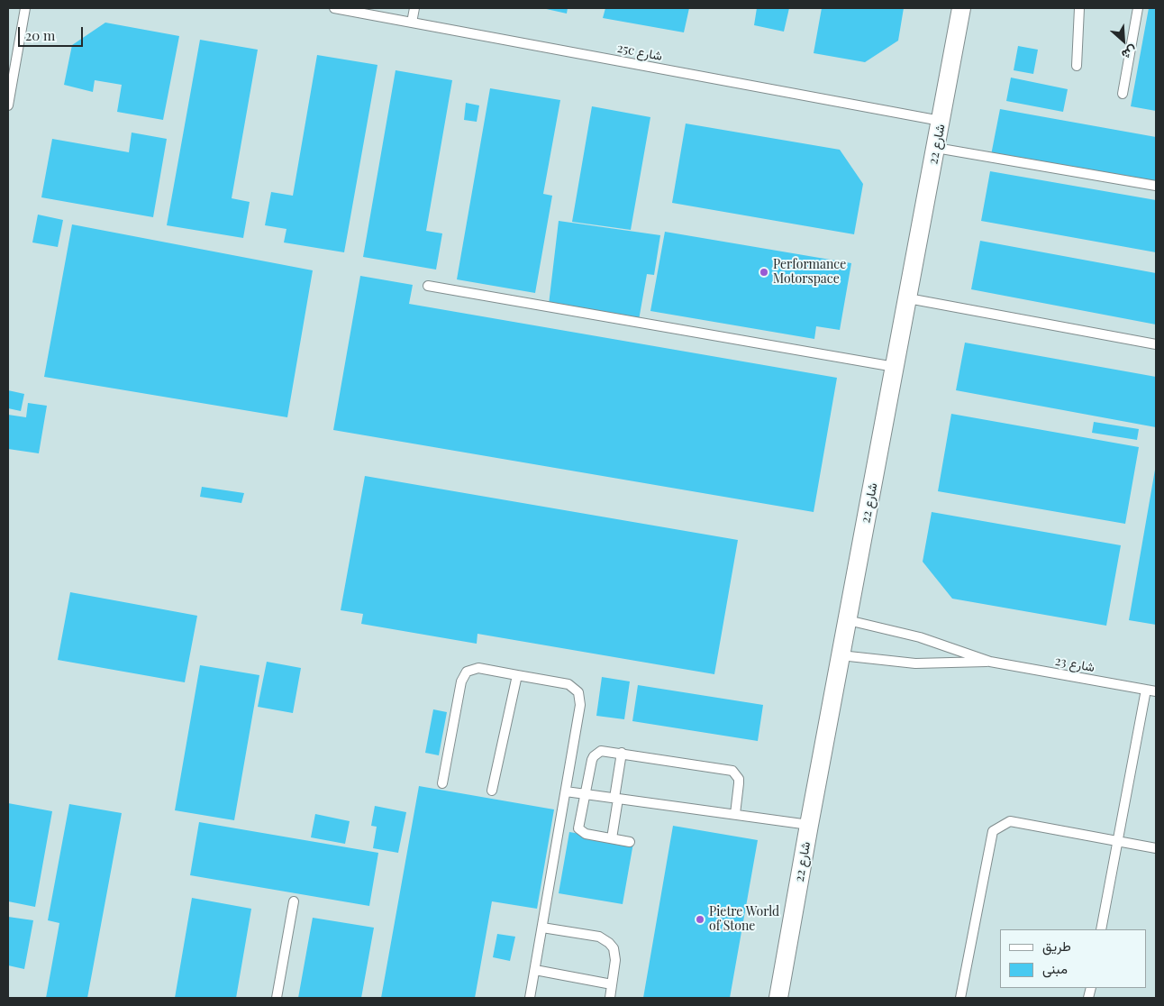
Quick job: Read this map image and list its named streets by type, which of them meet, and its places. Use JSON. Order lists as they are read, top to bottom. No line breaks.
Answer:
{"streets":{"street":["شارع 22"],"lane":["25c شارع","شارع 23"]},"crossings":[["25c شارع","شارع 22"],["شارع 22","شارع 23"]],"places":["Performance Motorspace","Pietre World of Stone"],"legend":["طريق","مبنى"],"scale_bar":"20 m","north":"bottom right"}
